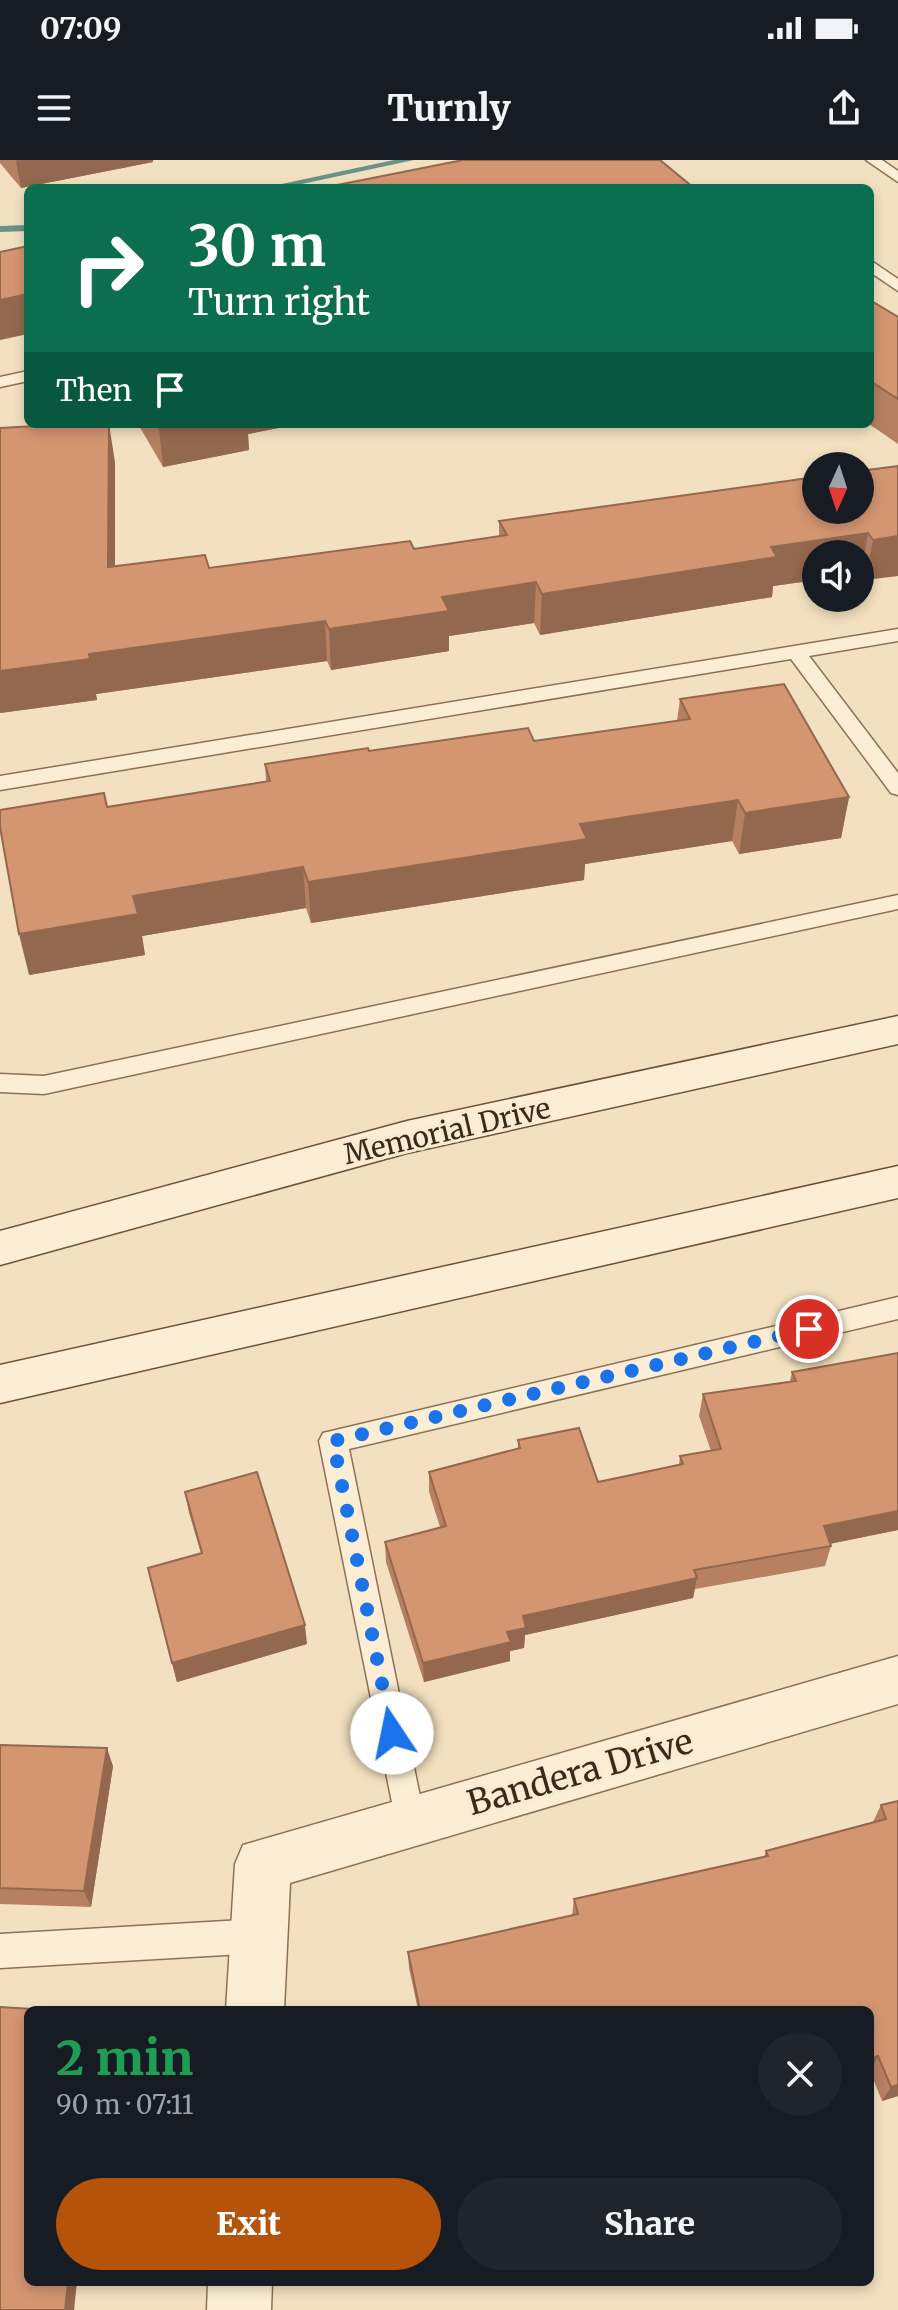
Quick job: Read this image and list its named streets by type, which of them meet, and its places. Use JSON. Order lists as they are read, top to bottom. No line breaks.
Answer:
{"streets":{"main road":["Memorial Drive","Bandera Drive"]},"north":"bottom","page":{"status":"07:09","header":"Turnly","turn":["30 m","Turn right"],"then":"Then","heading":["2 min","90 m · 07:11"],"buttons":["Exit","Share"]}}
